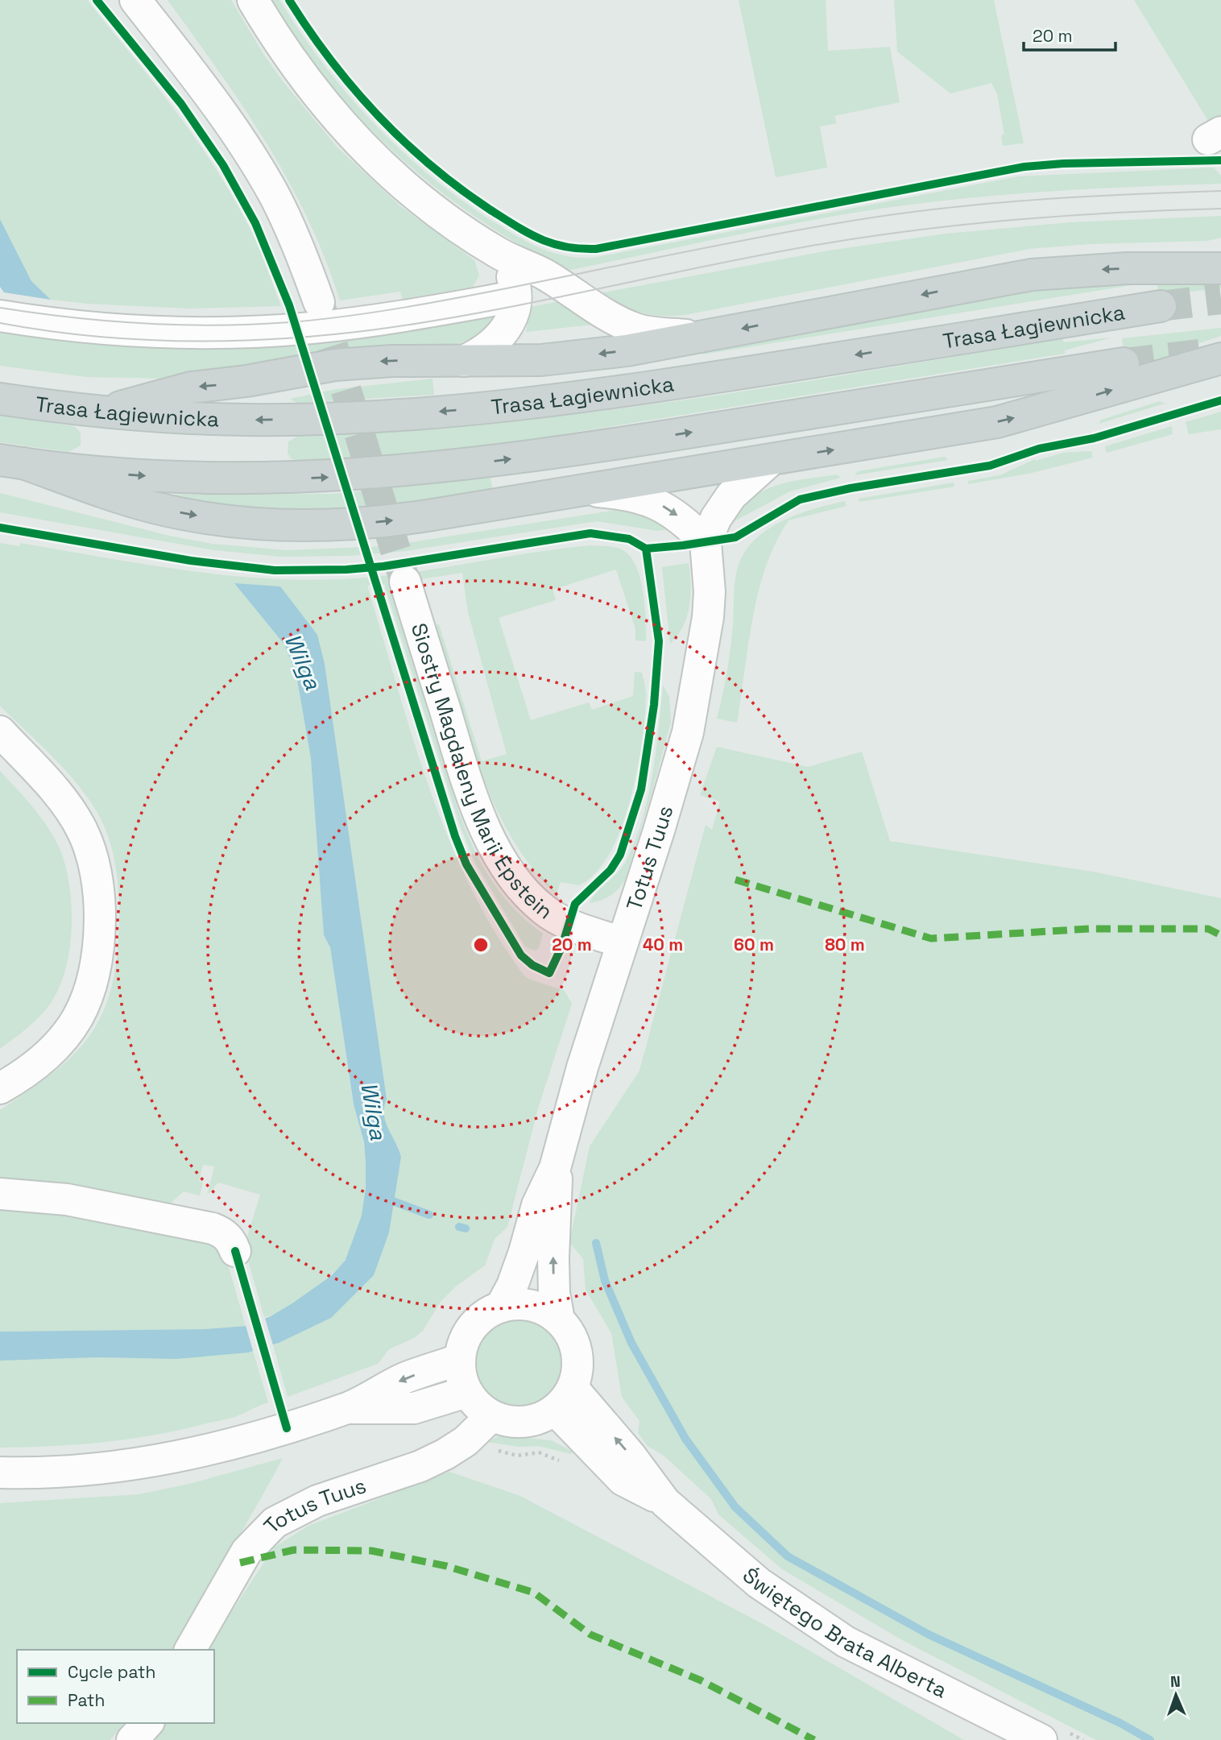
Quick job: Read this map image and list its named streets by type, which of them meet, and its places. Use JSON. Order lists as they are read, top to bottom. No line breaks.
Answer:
{"streets":{"main road":["Trasa Łagiewnicka"],"street":["Siostry Magdaleny Marii Epstein","Totus Tuus","Świętego Brata Alberta"]},"crossings":[["Siostry Magdaleny Marii Epstein","Totus Tuus"],["Totus Tuus","Świętego Brata Alberta"]],"water":["Wilga"],"legend":["Cycle path","Path"],"scale_bar":"20 m","north":"top","rings":["20 m","40 m","60 m","80 m"]}
